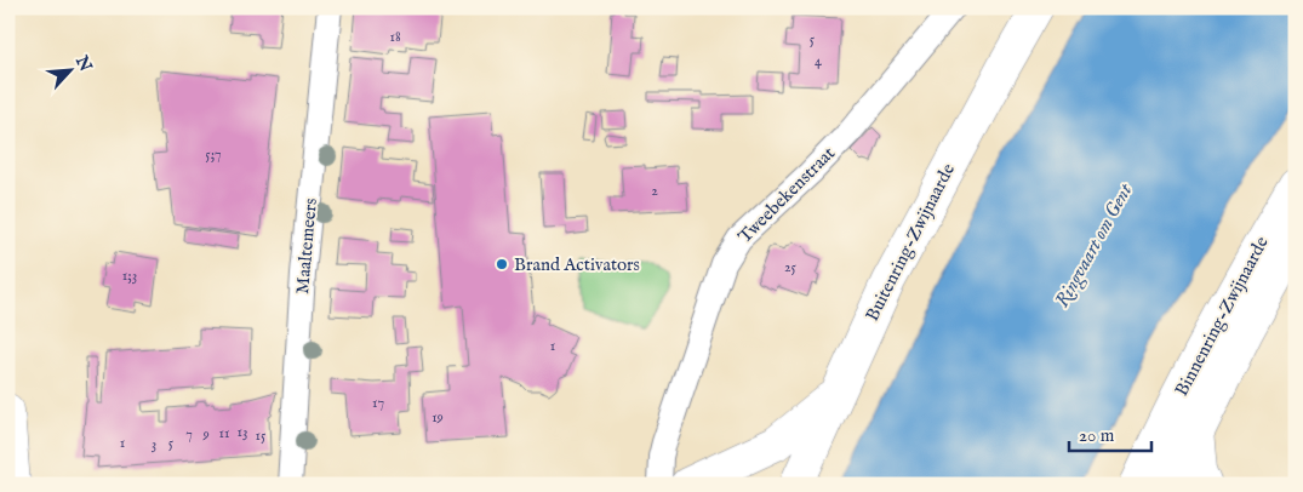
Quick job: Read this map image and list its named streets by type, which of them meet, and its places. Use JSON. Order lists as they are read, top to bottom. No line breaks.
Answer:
{"streets":{"highway":["Buitenring-Zwijnaarde","Binnenring-Zwijnaarde"],"street":["Tweebekenstraat","Maaltemeers"]},"water":["Ringvaart om Gent"],"places":["Brand Activators"],"house_numbers":["18","5","4","5;7","2","25","1;3","1","17","19","13","11","7","9","15","1","5","3"],"scale_bar":"20 m","north":"top right"}
